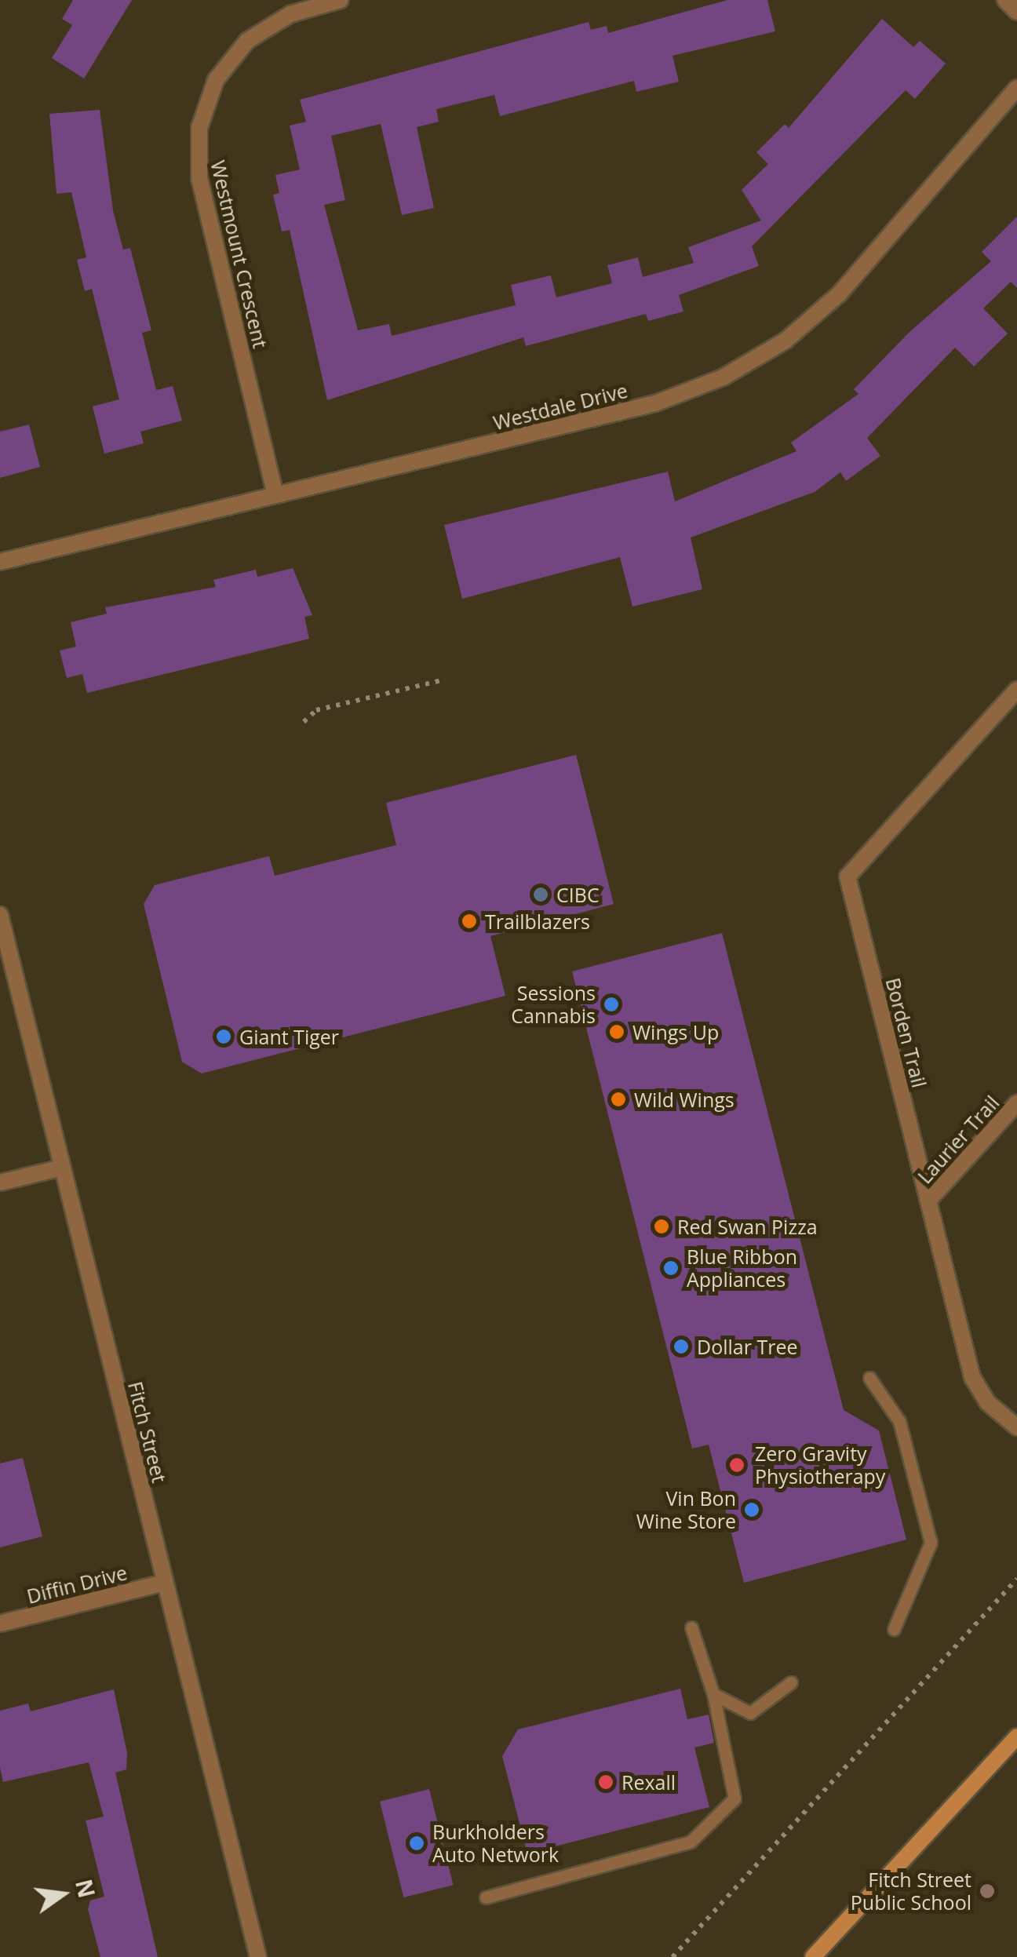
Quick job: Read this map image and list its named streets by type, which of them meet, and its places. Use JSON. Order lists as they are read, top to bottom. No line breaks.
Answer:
{"streets":{"street":["Westmount Crescent","Westdale Drive","Borden Trail","Laurier Trail","Fitch Street","Diffin Drive"]},"crossings":[["Westmount Crescent","Westdale Drive"],["Borden Trail","Laurier Trail"],["Fitch Street","Diffin Drive"]],"places":["CIBC","Trailblazers","Sessions Cannabis","Wings Up","Giant Tiger","Wild Wings","Red Swan Pizza","Blue Ribbon Appliances","Dollar Tree","Zero Gravity Physiotherapy","Vin Bon Wine Store","Rexall","Burkholders Auto Network","Fitch Street Public School"],"north":"right"}
